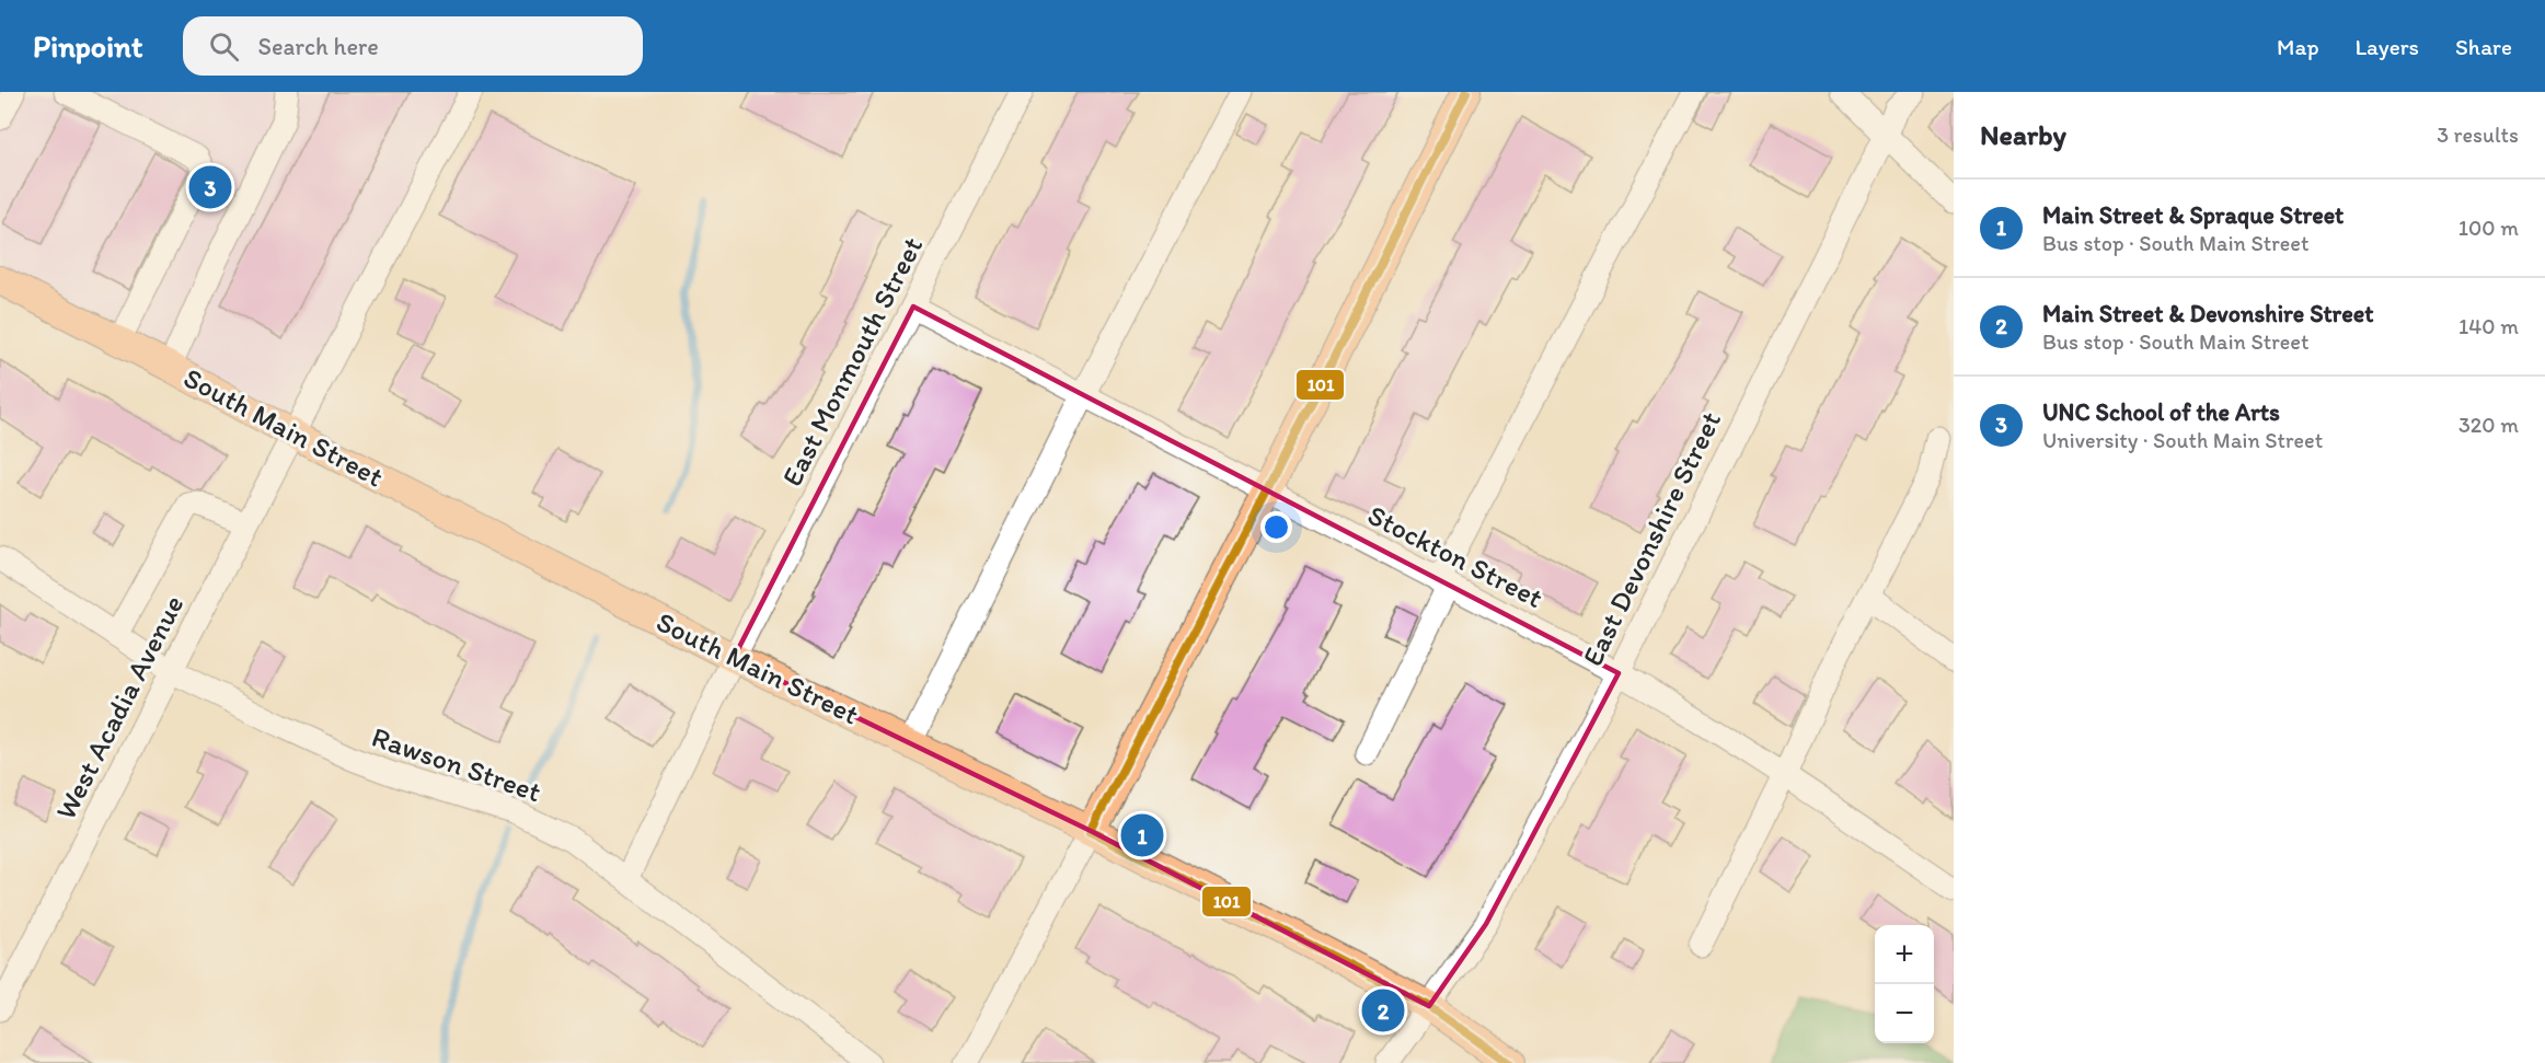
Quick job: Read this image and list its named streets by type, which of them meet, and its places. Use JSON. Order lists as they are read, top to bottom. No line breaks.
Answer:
{"streets":{"main road":["South Main Street"],"street":["East Monmouth Street","East Devonshire Street","Stockton Street","West Acadia Avenue","Rawson Street"]},"crossings":[["East Monmouth Street","South Main Street"],["East Monmouth Street","Stockton Street"],["East Monmouth Street","Rawson Street"],["South Main Street","East Devonshire Street"],["South Main Street","West Acadia Avenue"],["East Devonshire Street","Stockton Street"],["West Acadia Avenue","Rawson Street"]],"lines":["transit line 101"],"page":{"header":"Pinpoint","search":"Search here","nav":["Map","Layers","Share"],"heading":["Nearby","3 results"],"pins":["3","1","2"],"list":[{"mark":"1","name":"Main Street & Spraque Street","note":"Bus stop · South Main Street","value":"100 m"},{"mark":"2","name":"Main Street & Devonshire Street","note":"Bus stop · South Main Street","value":"140 m"},{"mark":"3","name":"UNC School of the Arts","note":"University · South Main Street","value":"320 m"}],"map_buttons":["+","−"]}}
